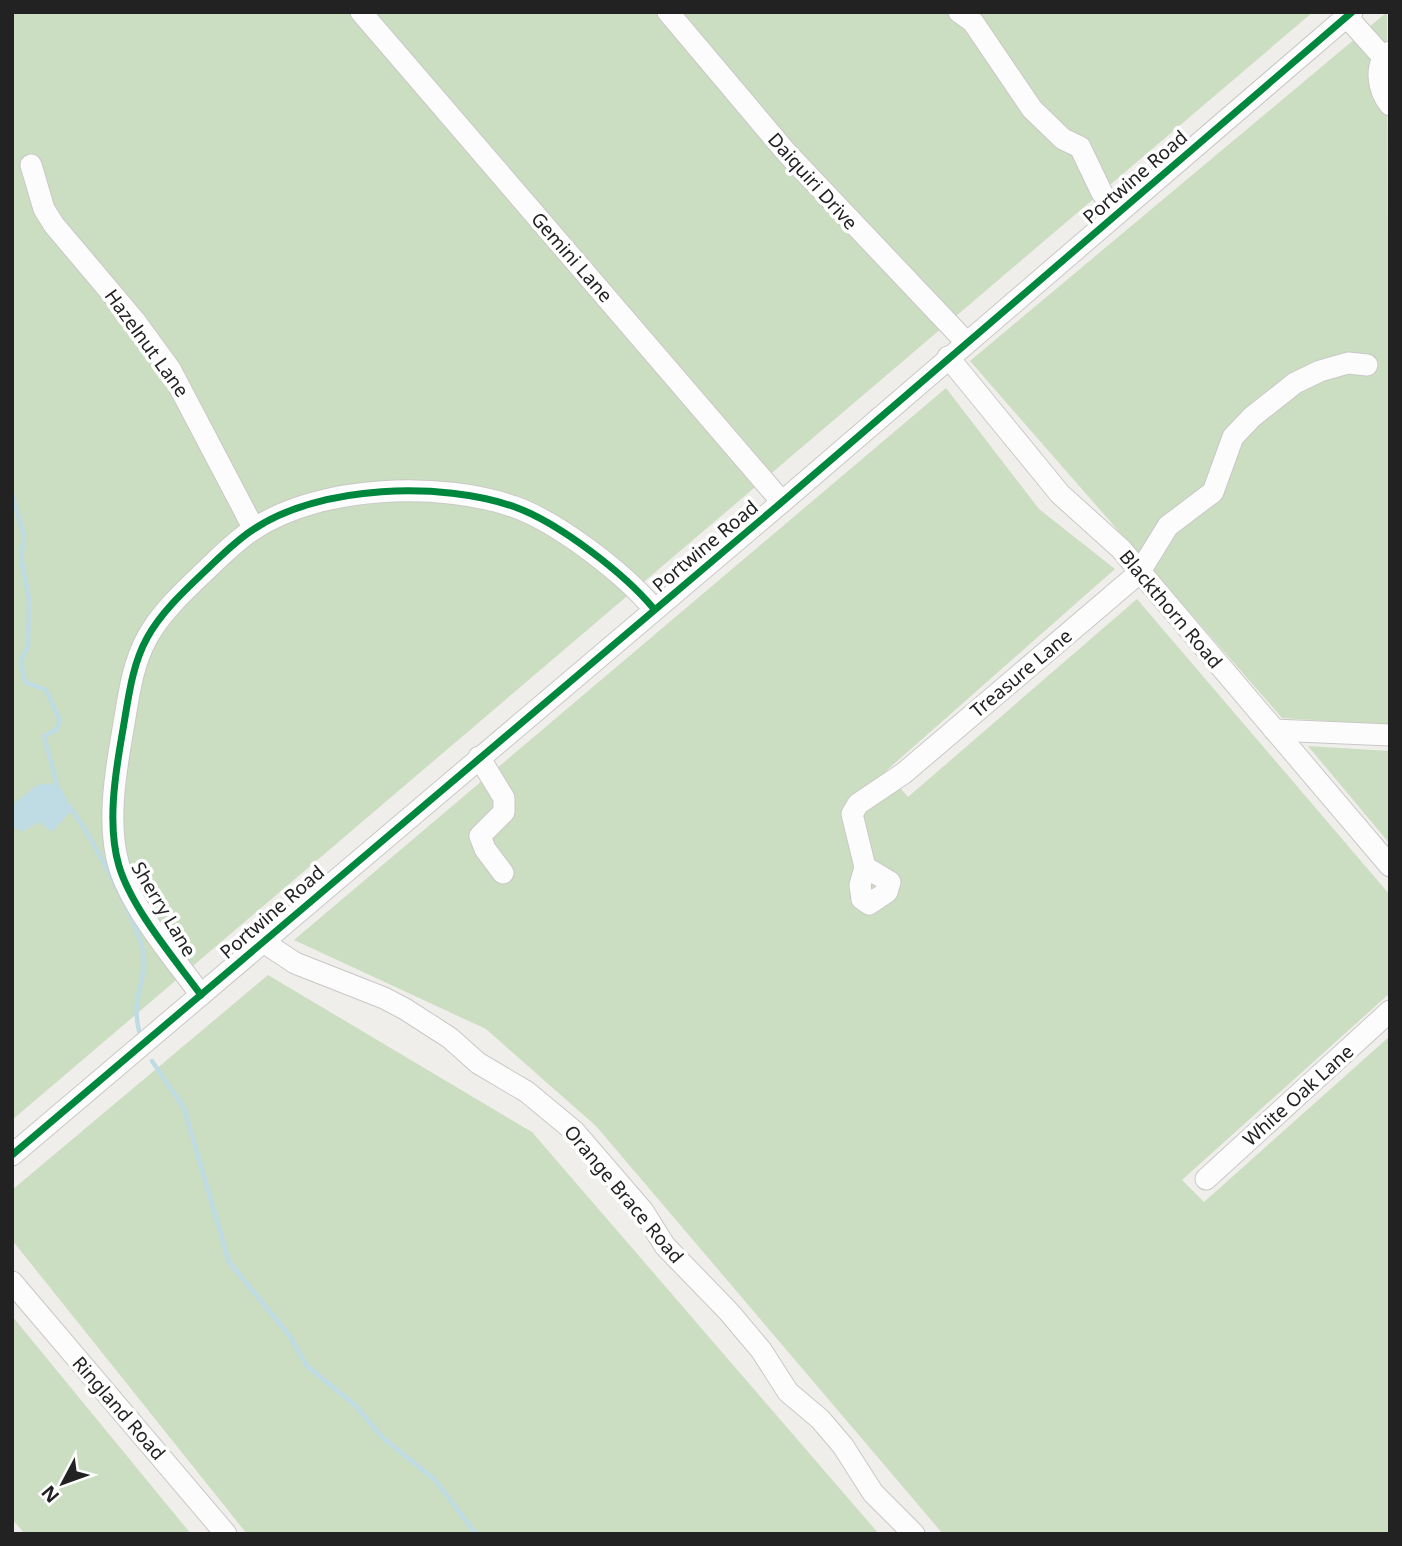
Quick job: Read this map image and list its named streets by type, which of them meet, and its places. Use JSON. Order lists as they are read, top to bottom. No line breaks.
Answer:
{"streets":{"street":["Portwine Road","Daiquiri Drive","Gemini Lane","Hazelnut Lane","Blackthorn Road","Treasure Lane","Sherry Lane","White Oak Lane","Orange Brace Road","Ringland Road"]},"crossings":[["Portwine Road","Daiquiri Drive"],["Portwine Road","Gemini Lane"],["Portwine Road","Blackthorn Road"],["Portwine Road","Sherry Lane"],["Portwine Road","Orange Brace Road"],["Hazelnut Lane","Sherry Lane"],["Blackthorn Road","Treasure Lane"]],"north":"bottom left"}
